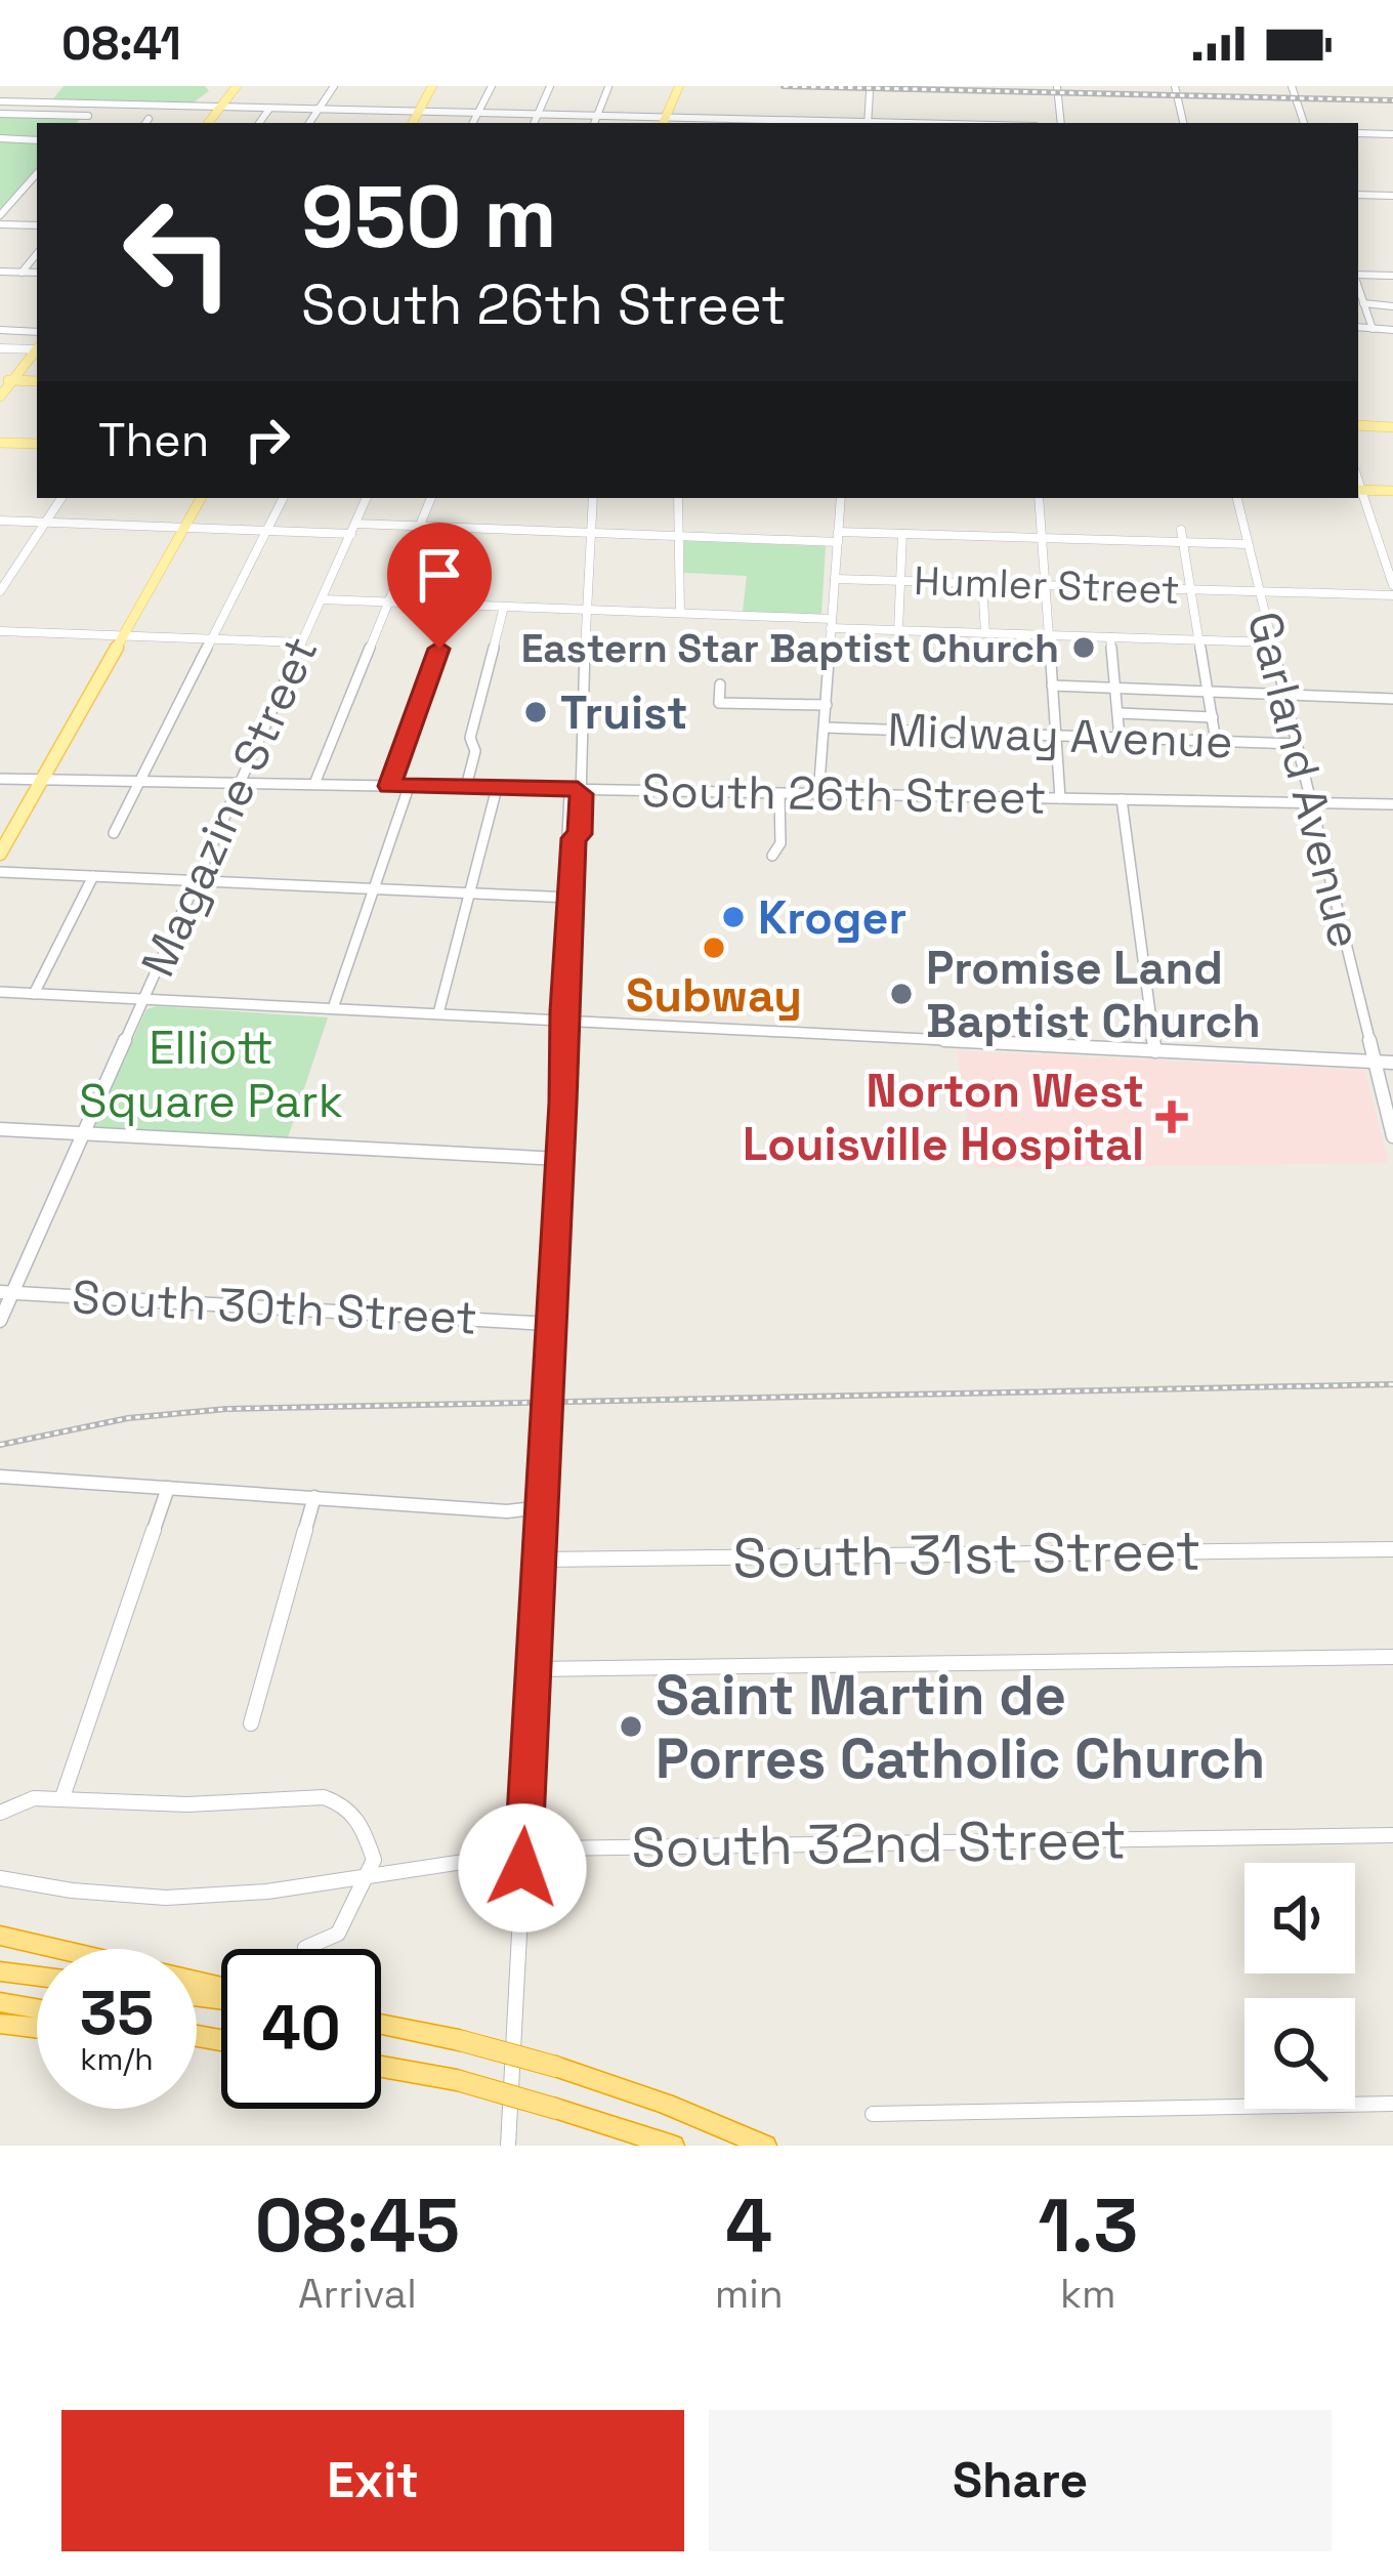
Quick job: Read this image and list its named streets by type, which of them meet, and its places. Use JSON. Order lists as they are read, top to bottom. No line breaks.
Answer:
{"streets":{"street":["Humler Street","Midway Avenue","Garland Avenue","South 26th Street","Magazine Street","South 30th Street","South 31st Street","South 32nd Street"]},"crossings":[["Humler Street","Garland Avenue"],["Midway Avenue","Garland Avenue"],["Garland Avenue","South 26th Street"],["South 26th Street","Magazine Street"],["Magazine Street","South 30th Street"]],"parks":["Elliott Square Park"],"places":{"other":["Eastern Star Baptist Church","Truist","Kroger","Subway","Promise Land Baptist Church","Saint Martin de Porres Catholic Church"],"health":["Norton West Louisville Hospital"]},"page":{"status":"08:41","turn":["950 m","South 26th Street"],"then":"Then","speed":"35 km/h","limit":"40","eta":["08:45","Arrival","4","min","1.3","km"],"buttons":["Exit","Share"]}}
